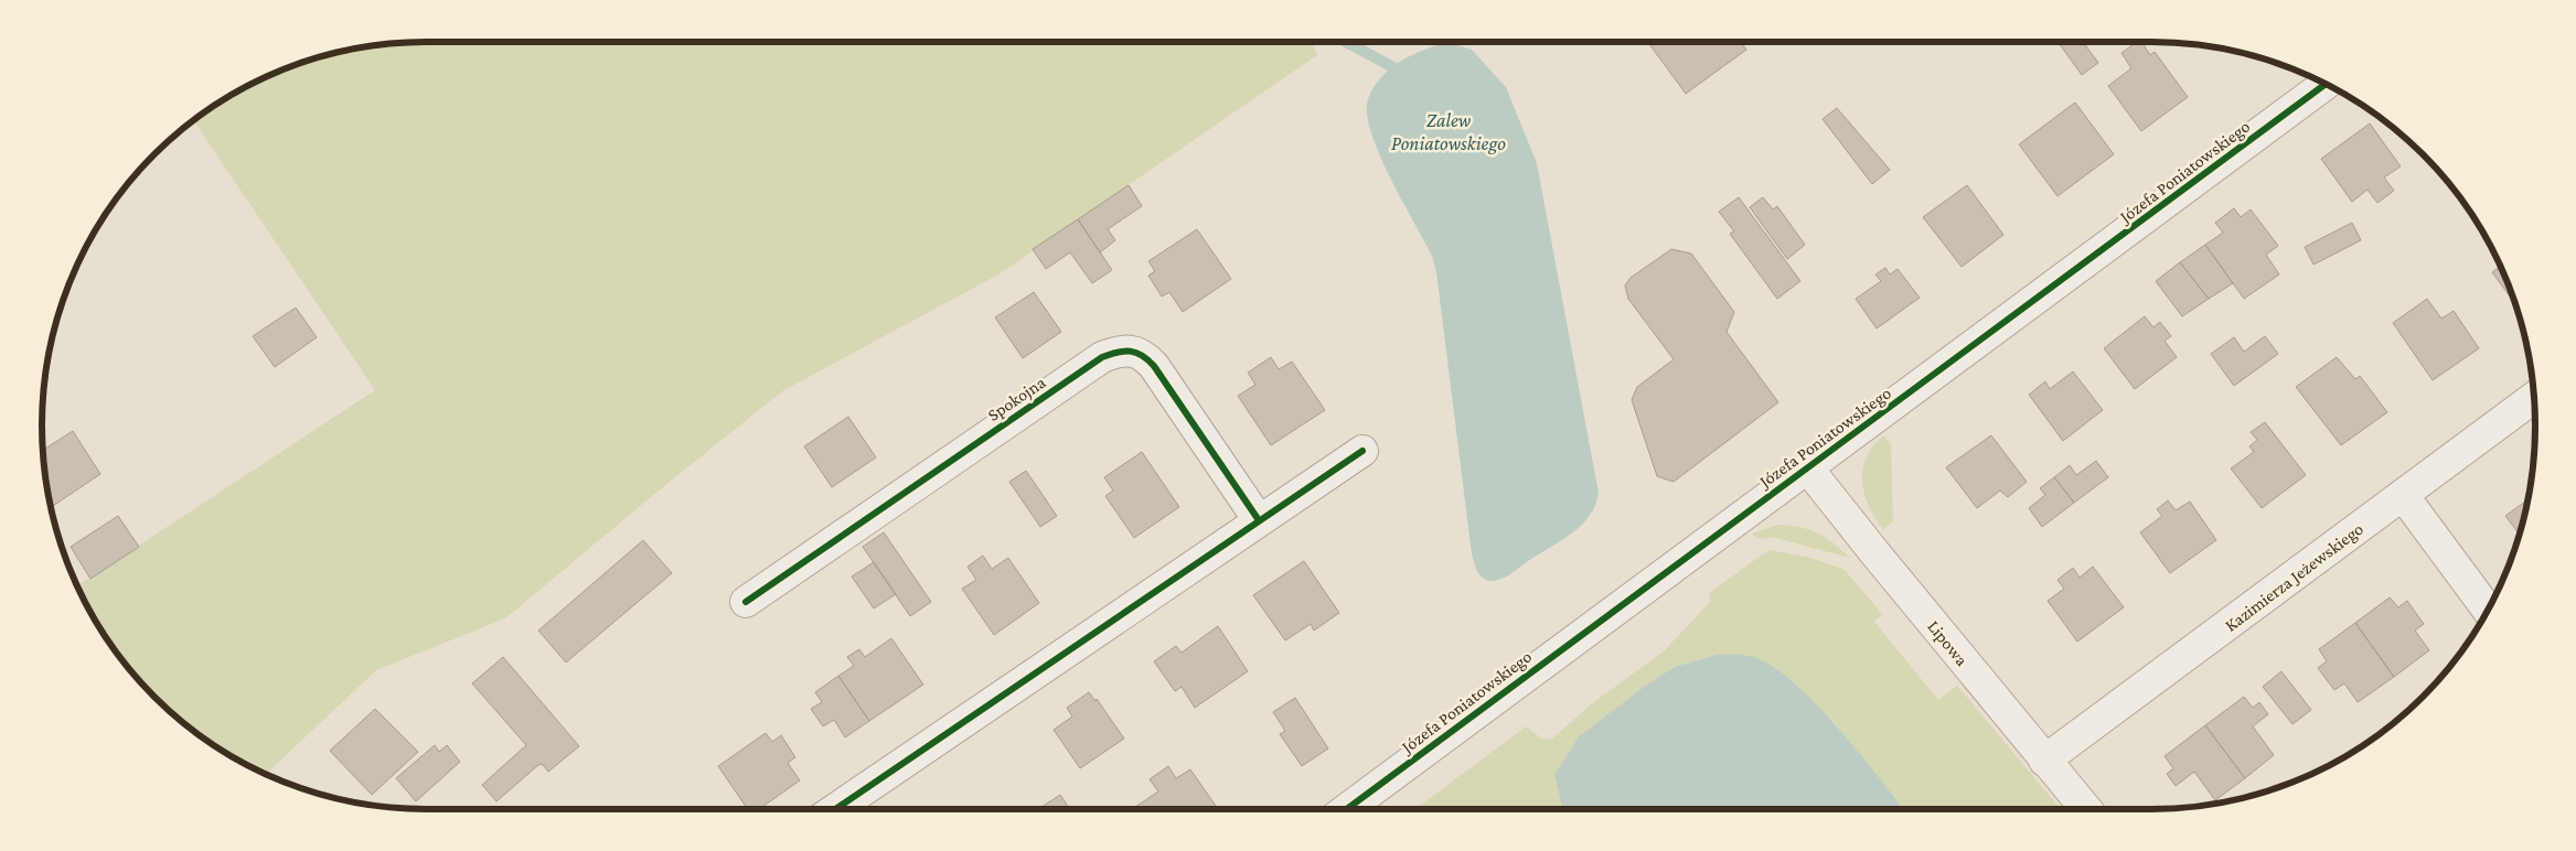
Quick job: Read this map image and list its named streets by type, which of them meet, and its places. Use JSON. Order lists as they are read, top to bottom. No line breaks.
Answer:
{"streets":{"street":["Józefa Poniatowskiego","Spokojna","Kazimierza Jeżewskiego","Lipowa"]},"crossings":[["Józefa Poniatowskiego","Lipowa"],["Kazimierza Jeżewskiego","Lipowa"]],"water":["Zalew Poniatowskiego"]}
